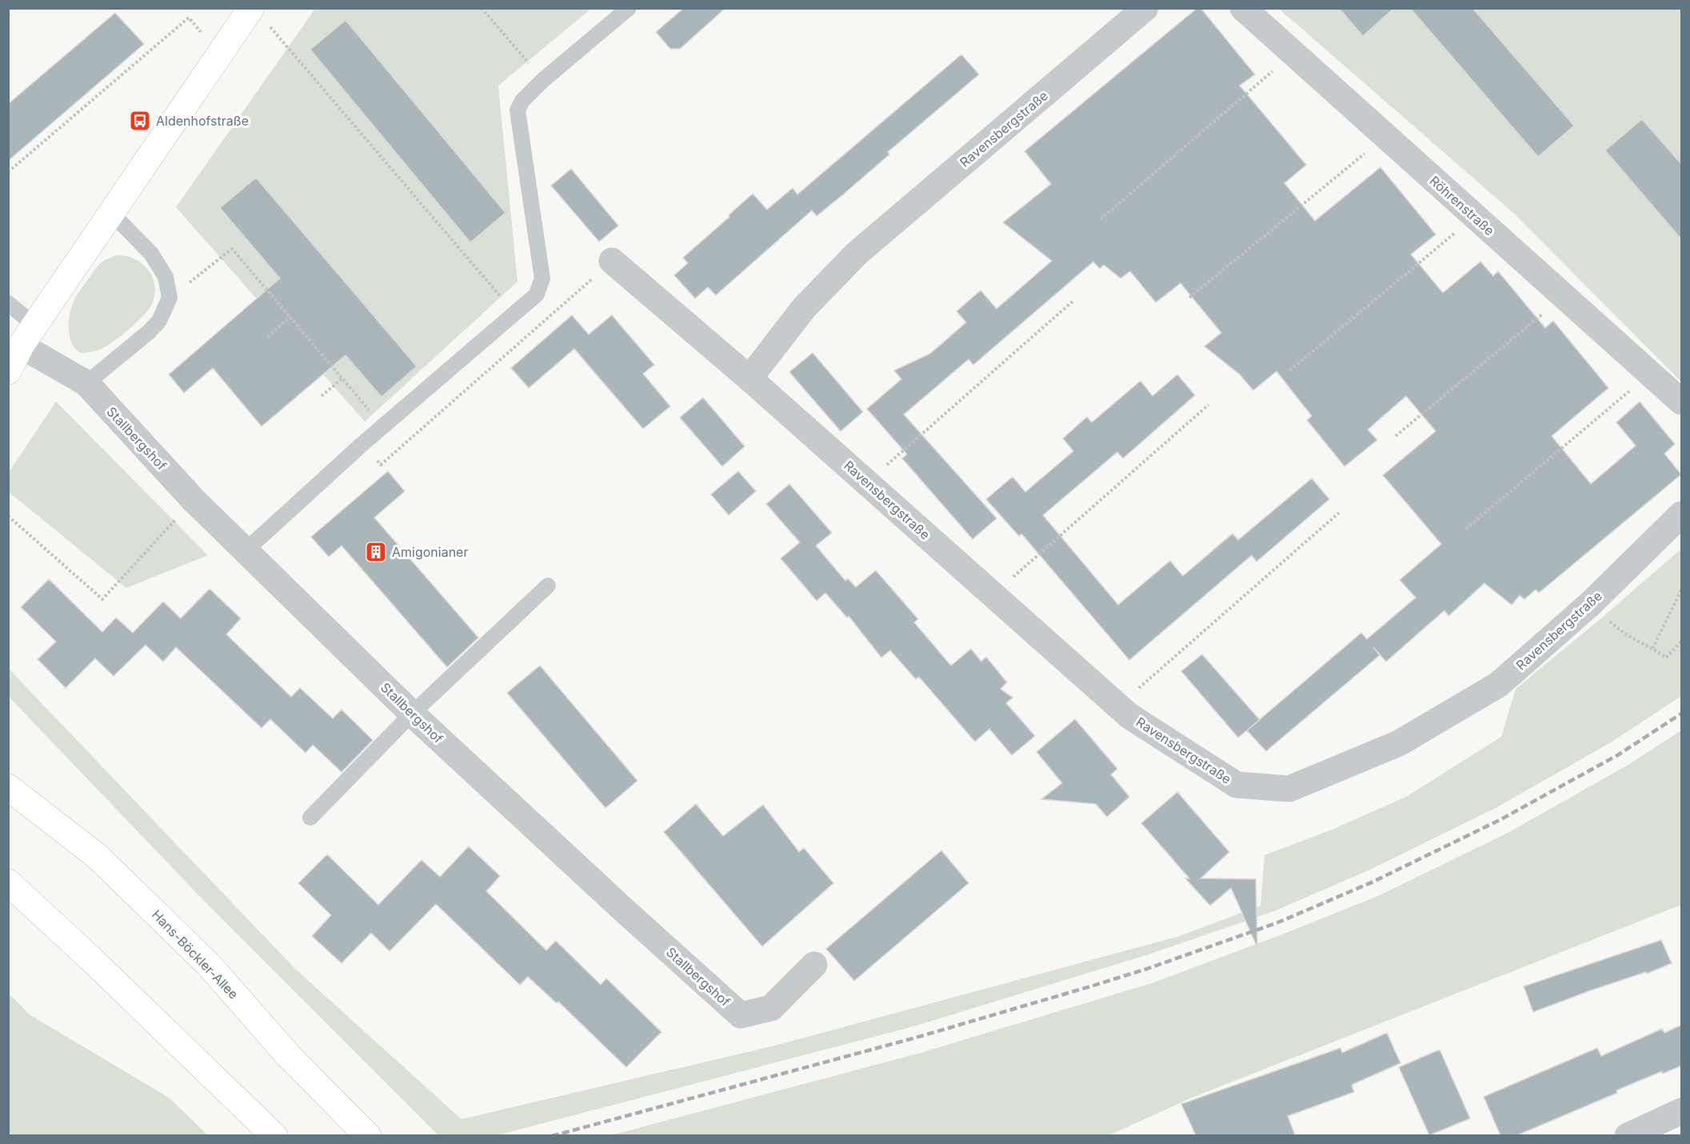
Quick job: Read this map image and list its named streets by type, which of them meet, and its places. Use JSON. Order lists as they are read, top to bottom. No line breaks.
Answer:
{"streets":{"street":["Ravensbergstraße","Röhrenstraße","Stallbergshof","Hans-Böckler-Allee"]},"places":{"bus stop":["Aldenhofstraße"],"building":["Amigonianer"]}}
